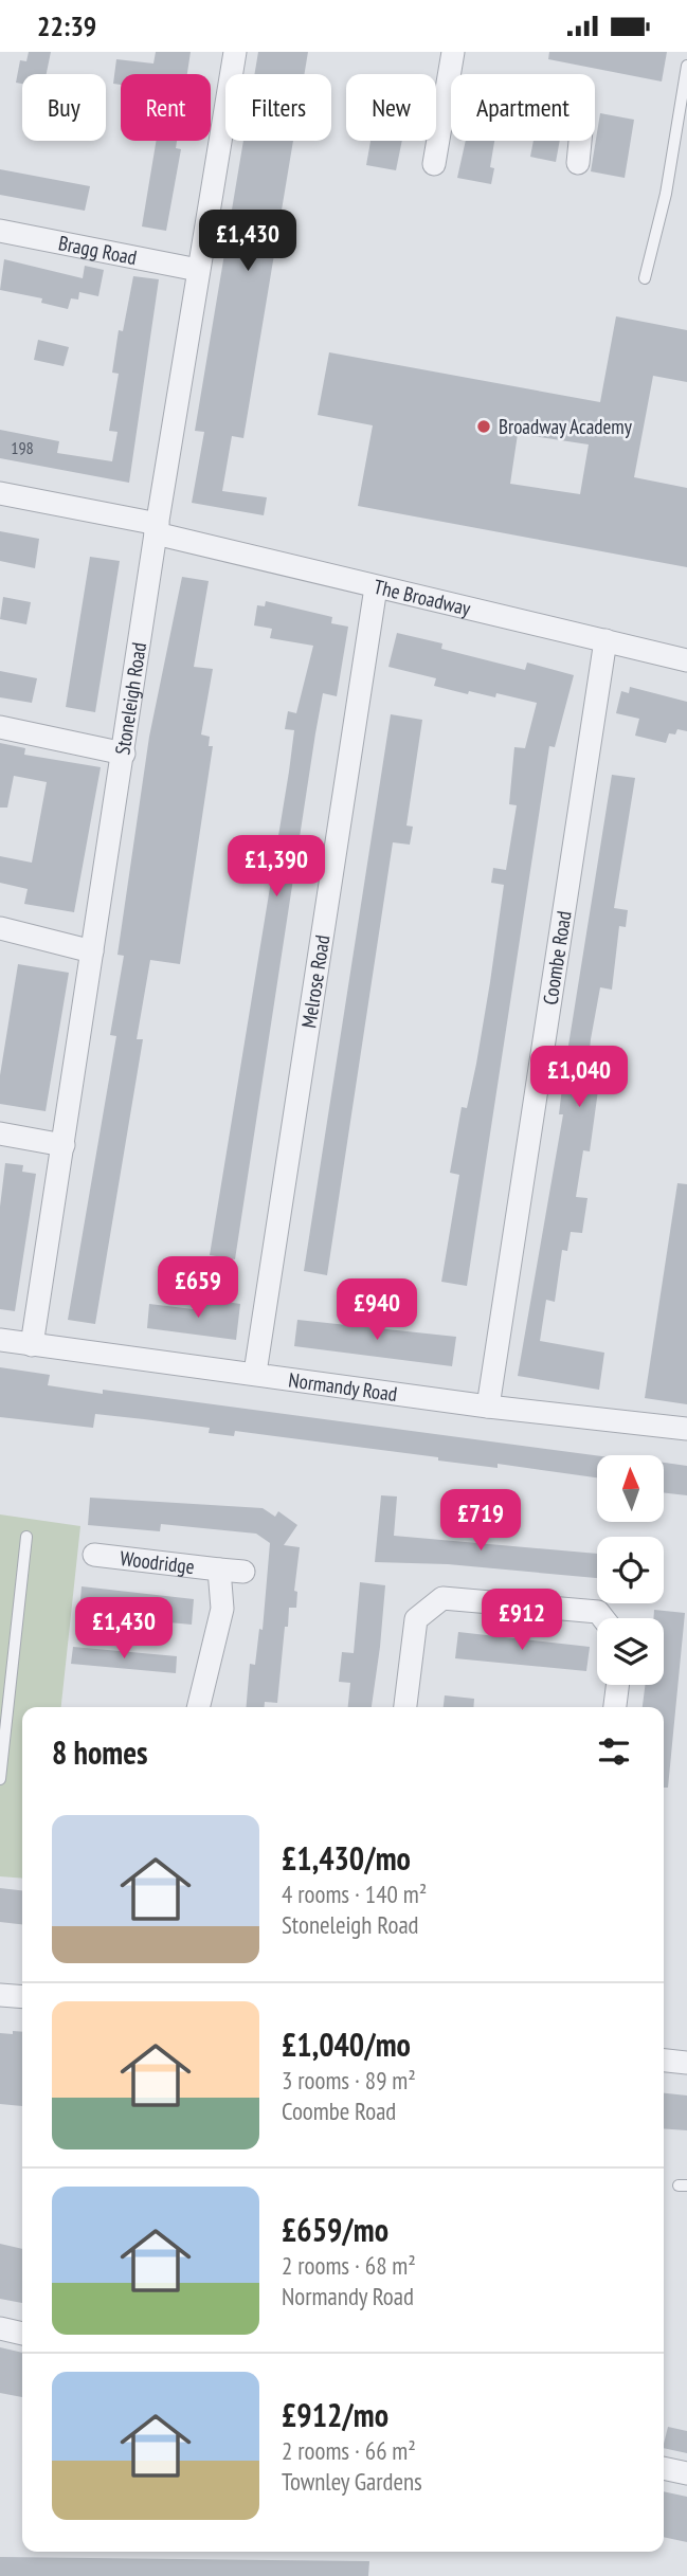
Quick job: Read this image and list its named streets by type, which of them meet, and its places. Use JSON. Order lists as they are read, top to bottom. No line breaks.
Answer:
{"streets":{"street":["Bragg Road","The Broadway","Stoneleigh Road","Coombe Road","Melrose Road","Normandy Road","Woodridge"]},"crossings":[["Bragg Road","Stoneleigh Road"],["The Broadway","Stoneleigh Road"],["The Broadway","Coombe Road"],["The Broadway","Melrose Road"],["Stoneleigh Road","Normandy Road"],["Coombe Road","Normandy Road"],["Melrose Road","Normandy Road"]],"places":["Broadway Academy"],"house_numbers":["198"],"north":"top","page":{"status":"22:39","chip":["Buy","Rent","Filters","New","Apartment"],"price":["£1,430","£1,390","£1,040","£659","£940","£719","£912","£1,430"],"heading":"8 homes","list":[{"name":"£1,430/mo","note":"4 rooms · 140 m² · Stoneleigh Road"},{"name":"£1,040/mo","note":"3 rooms · 89 m² · Coombe Road"},{"name":"£659/mo","note":"2 rooms · 68 m² · Normandy Road"},{"name":"£912/mo","note":"2 rooms · 66 m² · Townley Gardens"}]}}
